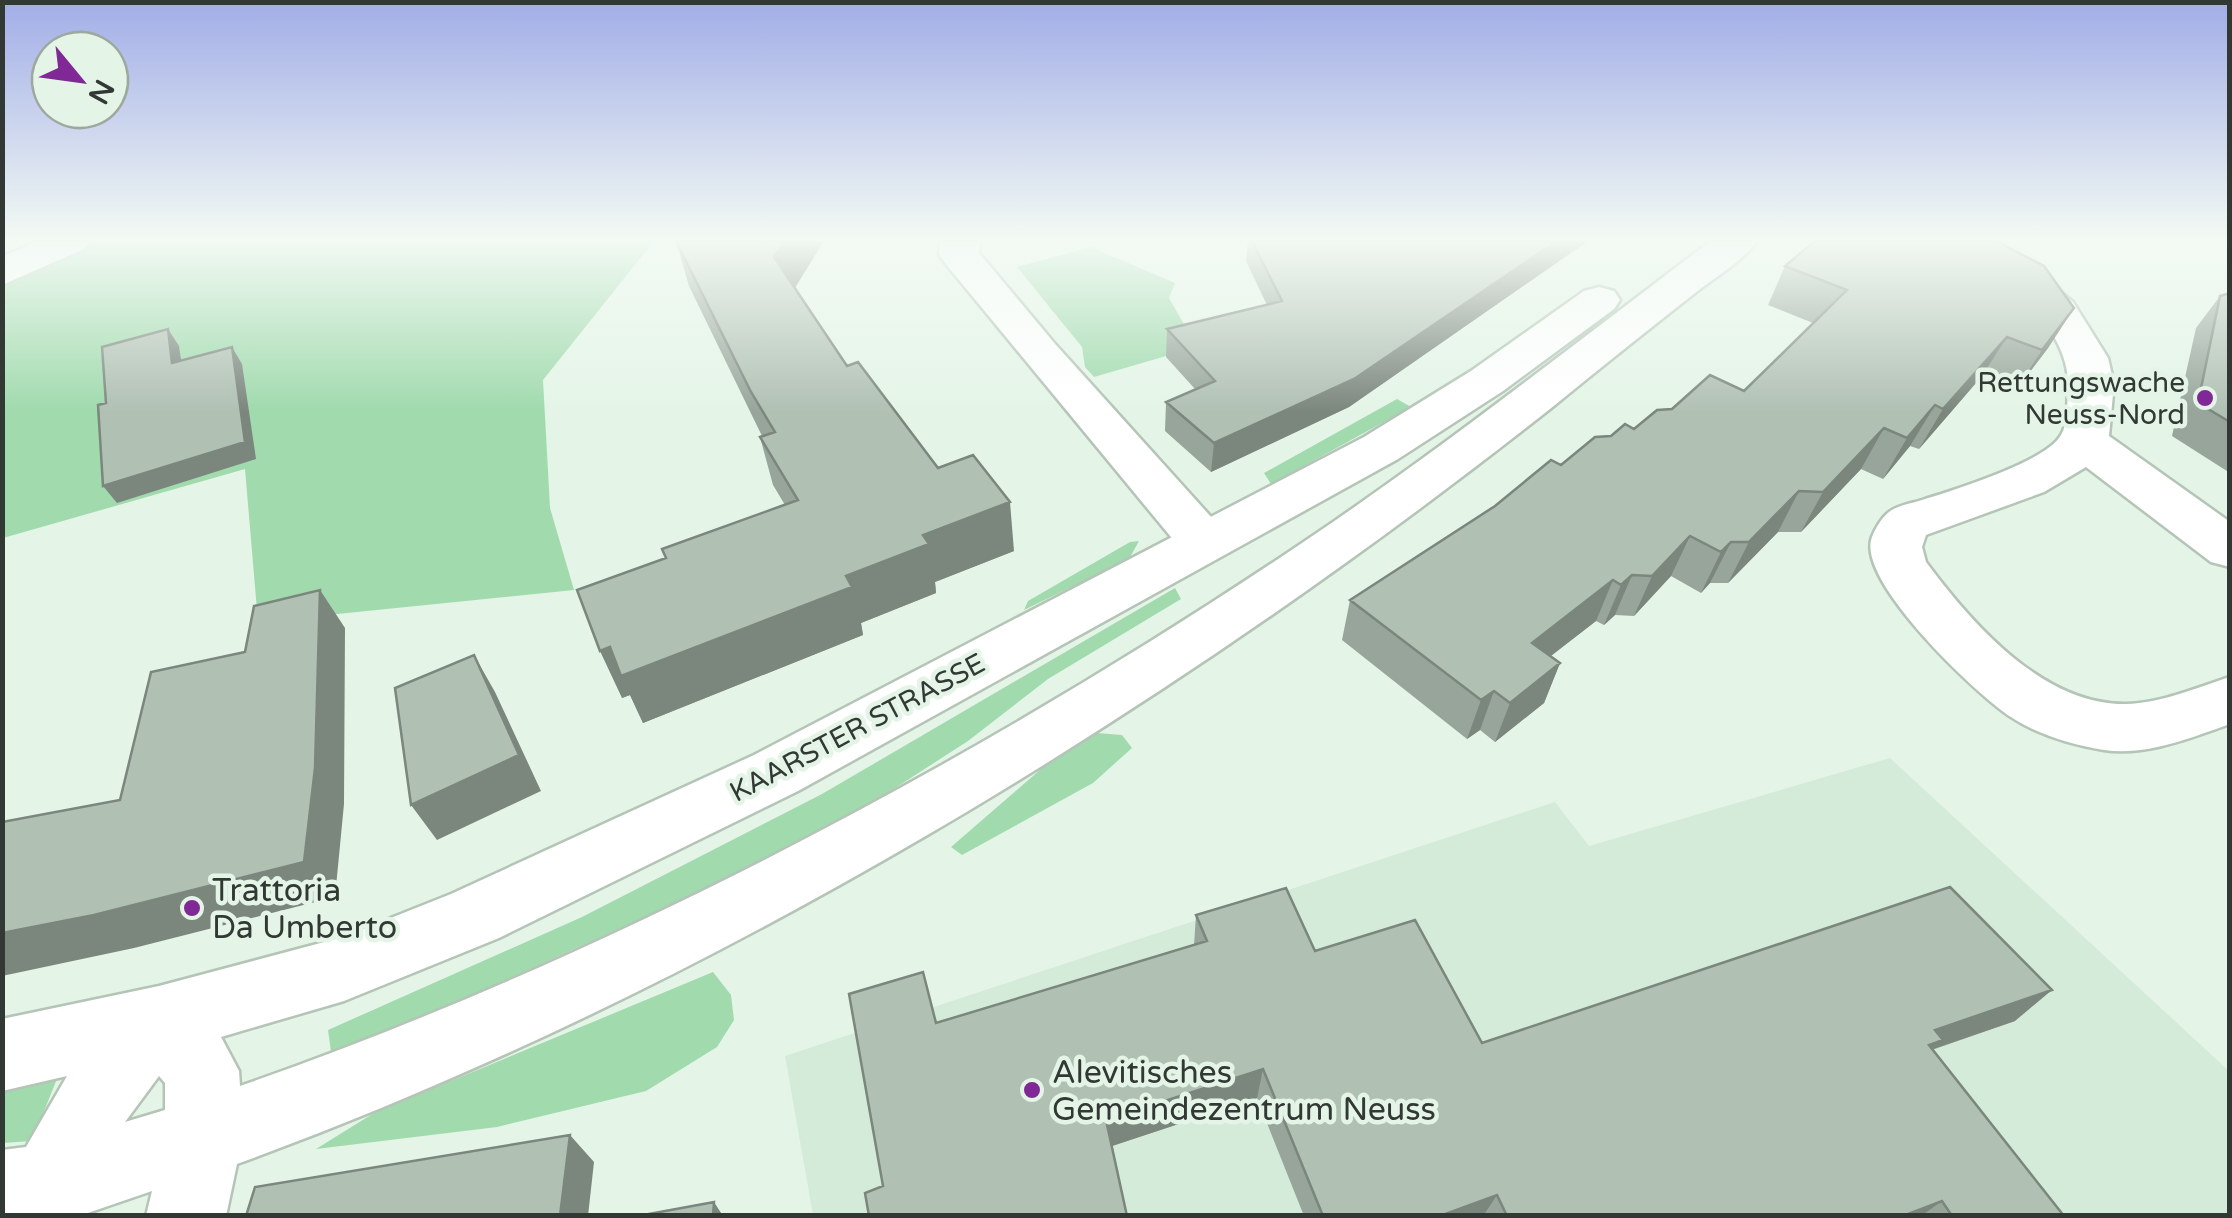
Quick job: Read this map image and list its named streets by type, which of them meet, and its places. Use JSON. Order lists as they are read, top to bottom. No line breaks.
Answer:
{"streets":{"main road":["KAARSTER STRASSE"]},"places":["Rettungswache Neuss-Nord","Trattoria Da Umberto","Alevitisches Gemeindezentrum Neuss"],"north":"bottom right"}
